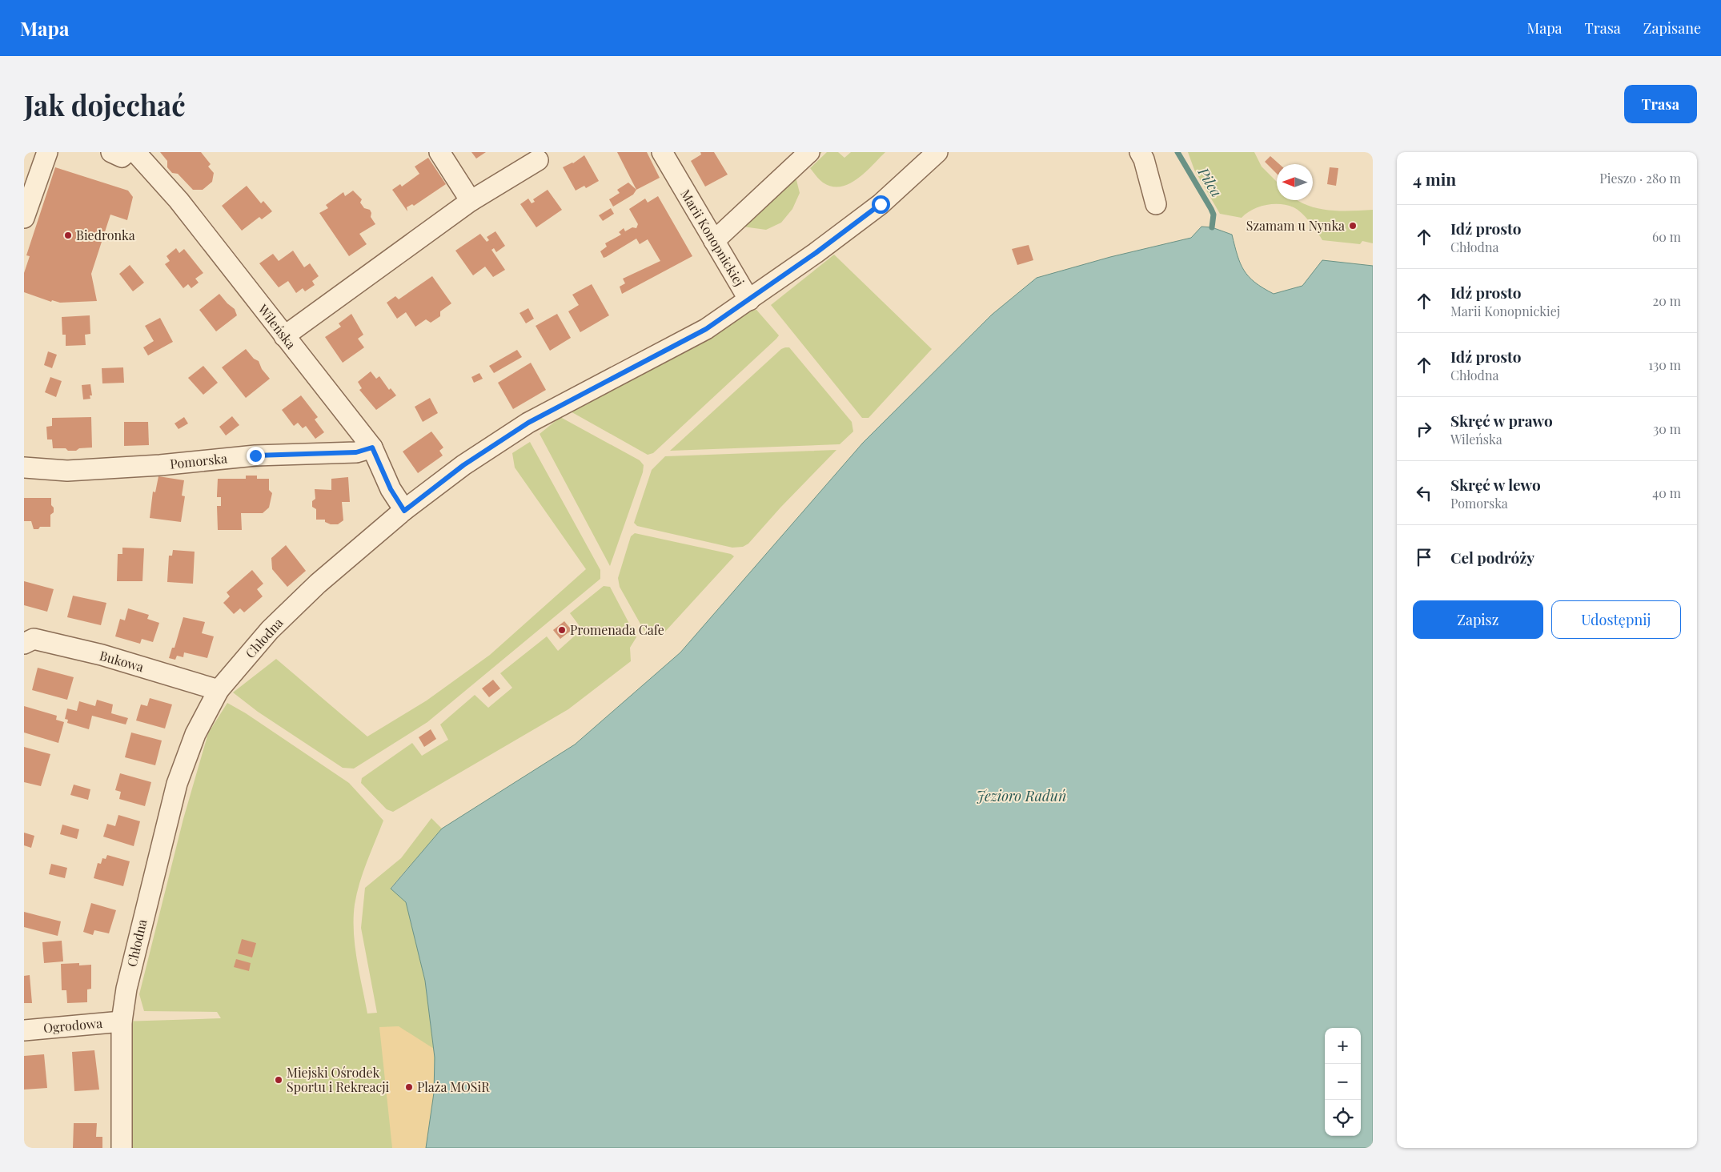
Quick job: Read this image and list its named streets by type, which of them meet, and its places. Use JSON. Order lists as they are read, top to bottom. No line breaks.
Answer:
{"streets":{"street":["Marii Konopnickiej","Wileńska","Pomorska","Chłodna","Bukowa","Ogrodowa"]},"crossings":[["Marii Konopnickiej","Chłodna"],["Wileńska","Pomorska"],["Wileńska","Chłodna"],["Chłodna","Bukowa"],["Chłodna","Ogrodowa"]],"water":["Pilca","Jezioro Raduń"],"places":["Szamam u Nynka","Biedronka","Promenada Cafe","Miejski Ośrodek Sportu i Rekreacji","Plaża MOSiR"],"north":"left","page":{"header":"Mapa","nav":["Mapa","Trasa","Zapisane"],"buttons":["Trasa",["Zapisz","Udostępnij"]],"title":"Jak dojechać","heading":["4 min","Pieszo · 280 m"],"list":[["Idź prosto","Chłodna","60 m"],["Idź prosto","Marii Konopnickiej","20 m"],["Idź prosto","Chłodna","130 m"],["Skręć w prawo","Wileńska","30 m"],["Skręć w lewo","Pomorska","40 m"],"Cel podróży"],"map_buttons":["+","−"]}}
